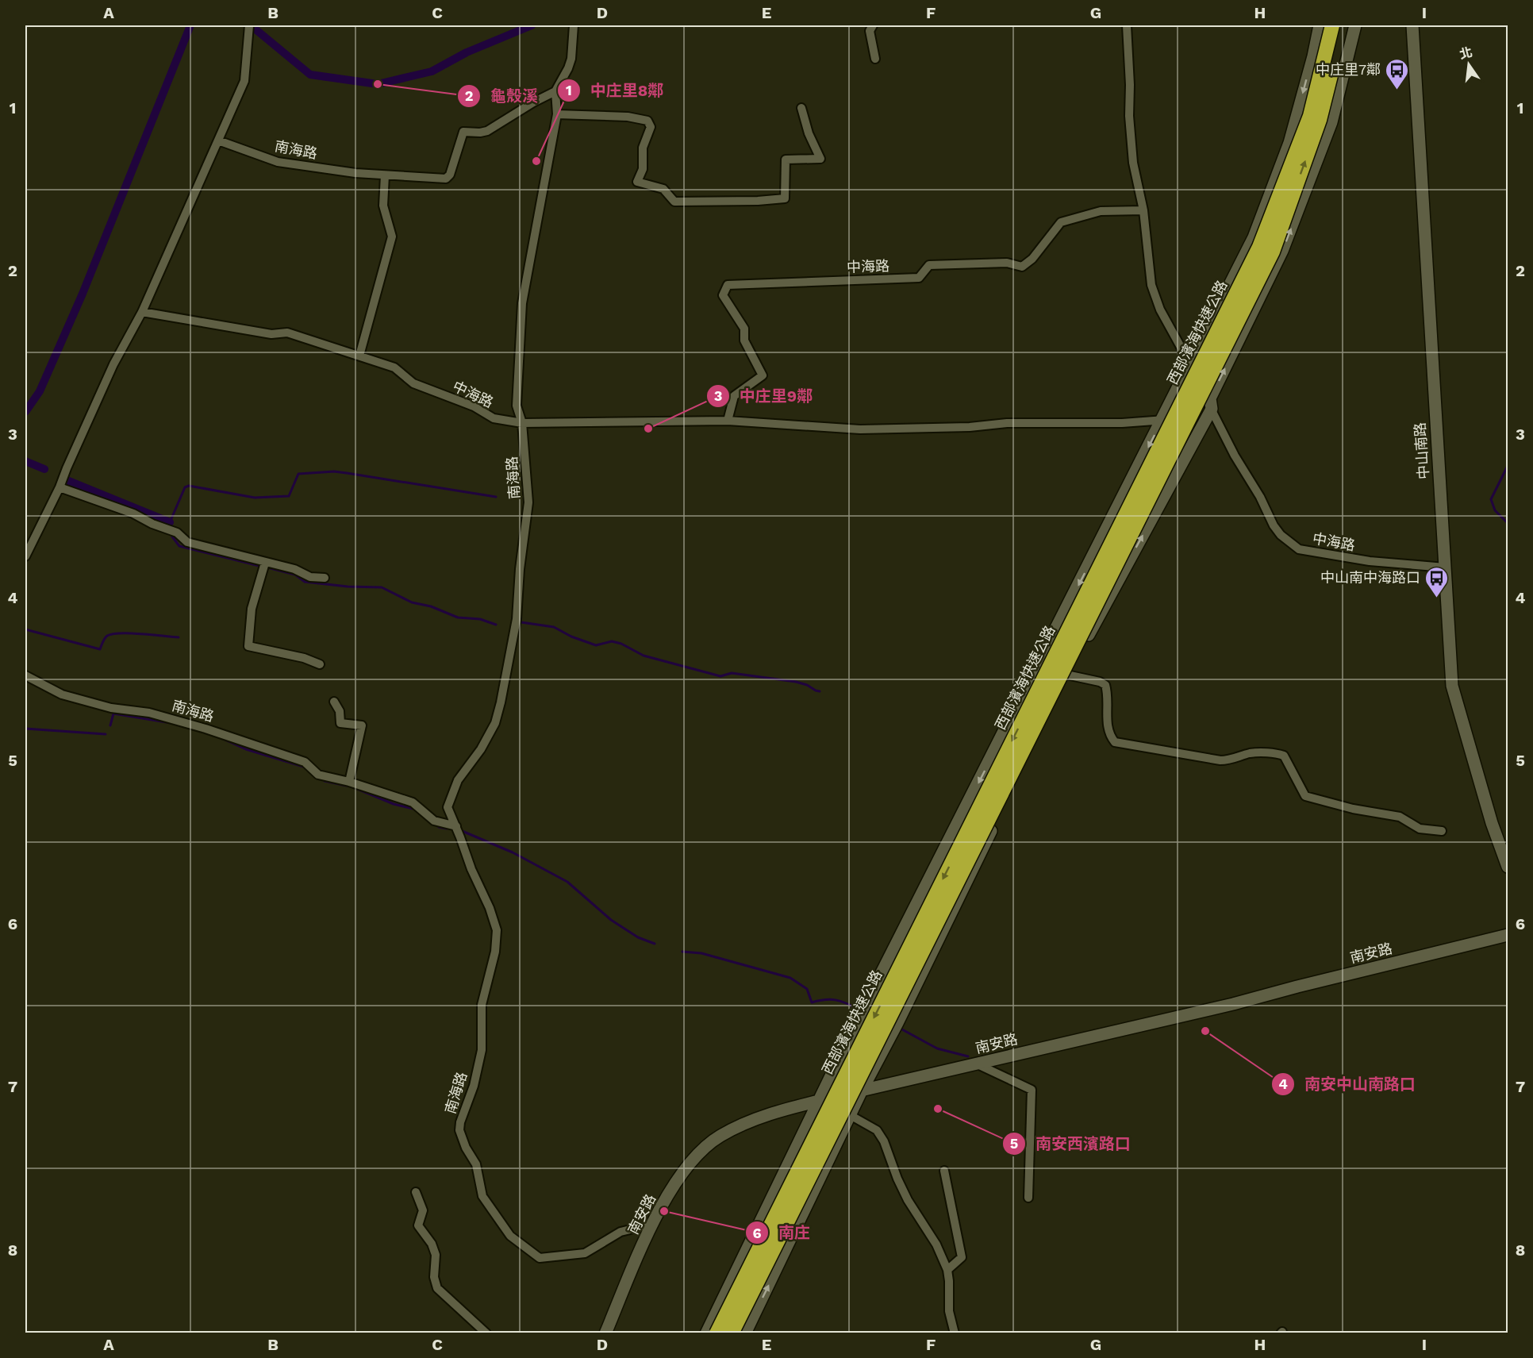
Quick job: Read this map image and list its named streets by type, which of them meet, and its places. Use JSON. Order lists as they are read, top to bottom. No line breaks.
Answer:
{"streets":{"highway":["西部濱海快速公路"],"street":["南海路","中海路","中山南路","南安路"]},"crossings":[["南海路","中海路"],["南海路","南安路"],["中海路","中山南路"]],"places":{"other":["龜殼溪","中庄里8鄰","中庄里9鄰","南安中山南路口","南安西濱路口","南庄"],"bus stop":["中庄里7鄰","中山南中海路口"]},"north":"top","grid":{"columns":["A","B","C","D","E","F","G","H","I"],"rows":["1","2","3","4","5","6","7","8"]}}
